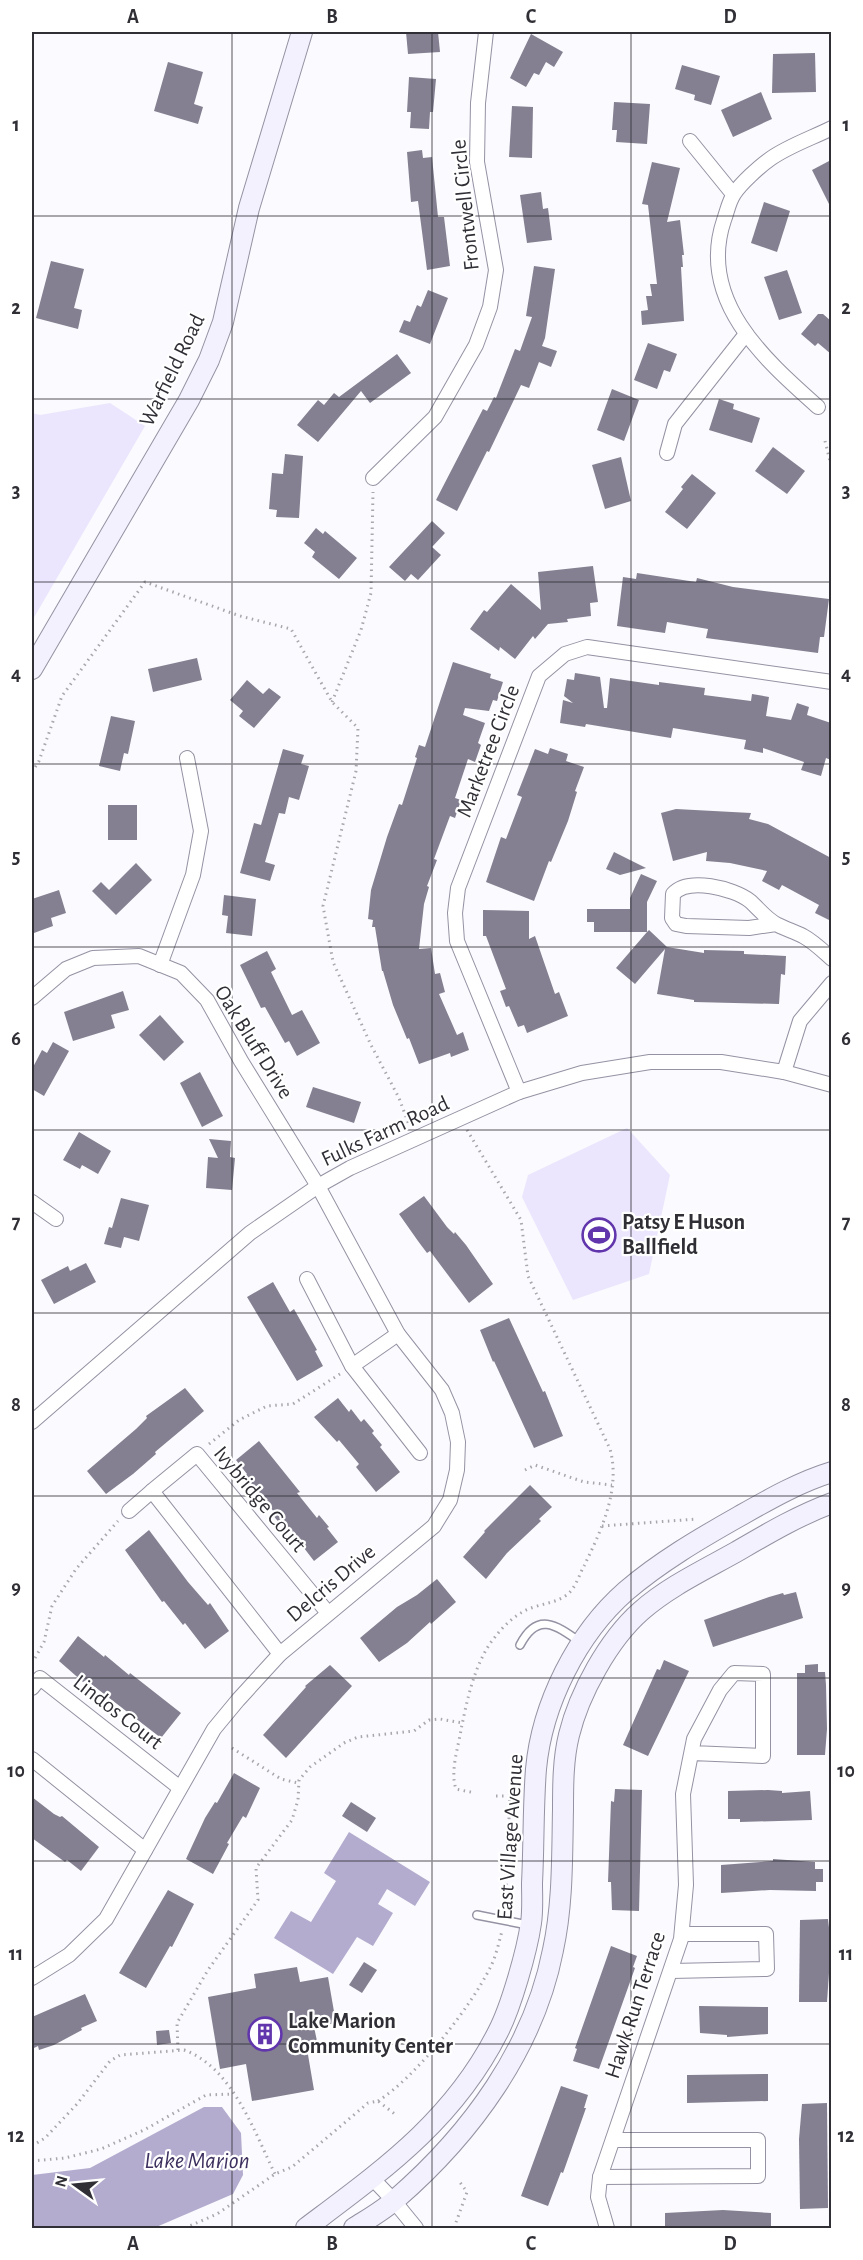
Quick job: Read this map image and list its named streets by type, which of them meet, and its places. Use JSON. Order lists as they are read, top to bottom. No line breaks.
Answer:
{"streets":{"street":["Frontwell Circle","Warfield Road","Marketree Circle","Oak Bluff Drive","Fulks Farm Road","Ivybridge Court","Delcris Drive","Lindos Court","East Village Avenue","Hawk Run Terrace"]},"crossings":[["Marketree Circle","Fulks Farm Road"],["Oak Bluff Drive","Fulks Farm Road"],["Oak Bluff Drive","Delcris Drive"],["Fulks Farm Road","Delcris Drive"],["Ivybridge Court","Delcris Drive"],["Delcris Drive","Lindos Court"]],"water":["Lake Marion"],"places":{"sports":["Patsy E Huson Ballfield"],"building":["Lake Marion Community Center"]},"north":"left","grid":{"columns":["A","B","C","D"],"rows":["1","2","3","4","5","6","7","8","9","10","11","12"]}}
